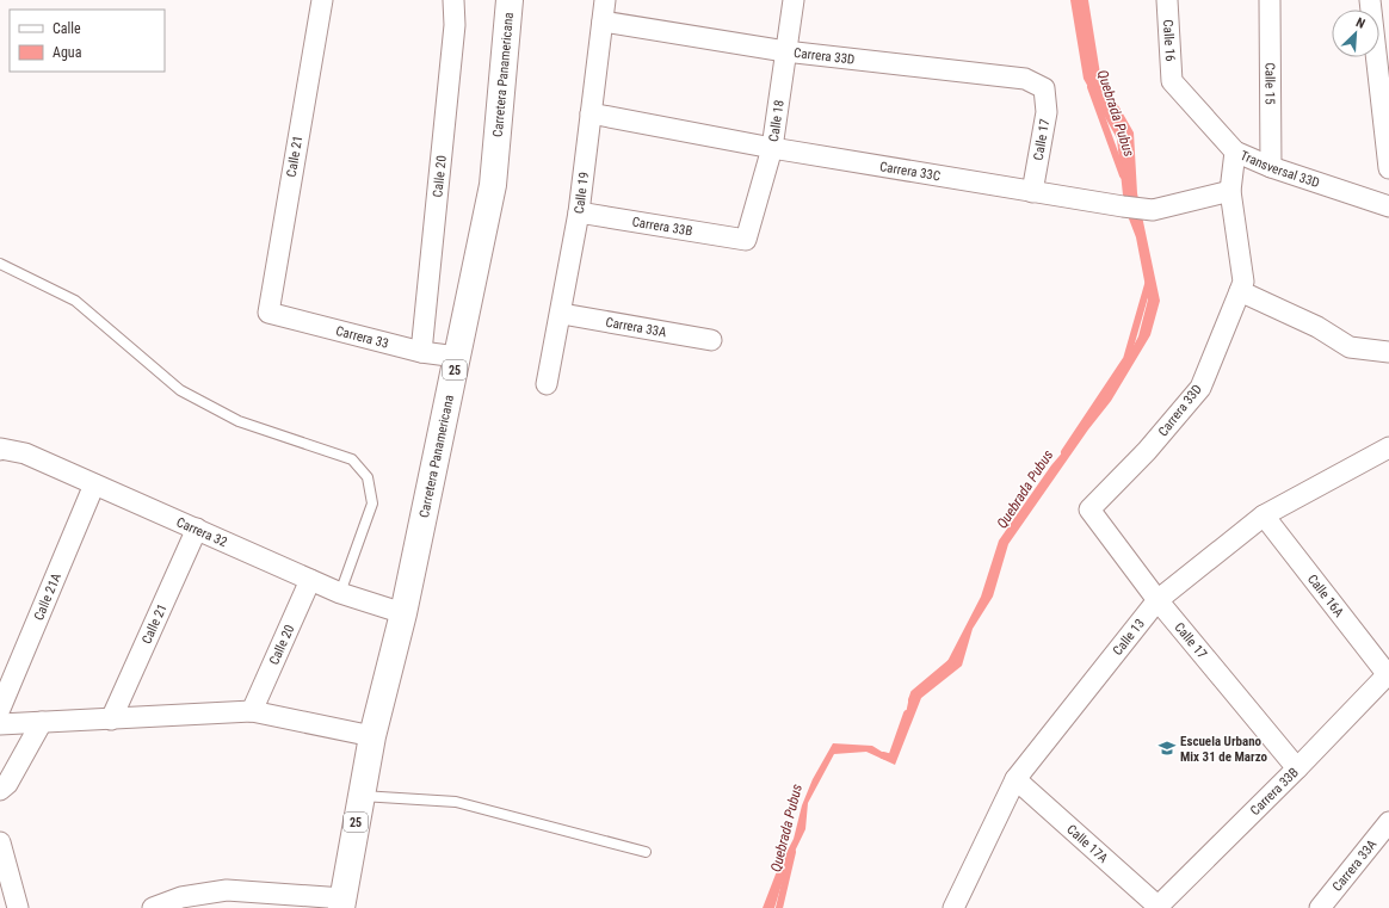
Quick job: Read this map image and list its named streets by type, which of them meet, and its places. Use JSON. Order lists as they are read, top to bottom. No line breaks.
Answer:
{"streets":{"highway":["Carretera Panamericana","25"],"street":["Calle 16","Carrera 33D","Calle 15","Calle 18","Calle 17","Calle 21","Transversal 33D","Carrera 33C","Calle 20","Calle 19","Carrera 33B","Carrera 33A","Carrera 33","Carrera 32","Calle 16A","Calle 21A","Calle 13","Calle 17A"]},"crossings":[["Calle 16","Transversal 33D"],["Carrera 33D","Calle 18"],["Carrera 33D","Calle 17"],["Carrera 33D","Transversal 33D"],["Carrera 33D","Carrera 33C"],["Carrera 33D","Calle 19"],["Carretera Panamericana","Carrera 33"],["Carretera Panamericana","Carrera 32"],["Calle 15","Transversal 33D"],["Calle 18","Carrera 33C"],["Calle 18","Carrera 33B"],["Calle 17","Carrera 33C"],["Calle 17","Carrera 33B"],["Calle 17","Calle 13"],["Calle 21","Carrera 33"],["Calle 21","Carrera 32"],["Carrera 33C","Calle 19"],["Calle 20","Carrera 33"],["Calle 20","Carrera 32"],["Calle 19","Carrera 33B"],["Calle 19","Carrera 33A"],["Carrera 33B","Calle 16A"],["Carrera 33B","Calle 17A"],["Carrera 32","Calle 21A"],["Calle 16A","Calle 13"],["Calle 13","Calle 17A"]],"water":["Quebrada Pubus"],"places":{"school or university":["Escuela Urbano Mix 31 de Marzo"]},"legend":["Calle","Agua"],"north":"top right"}
